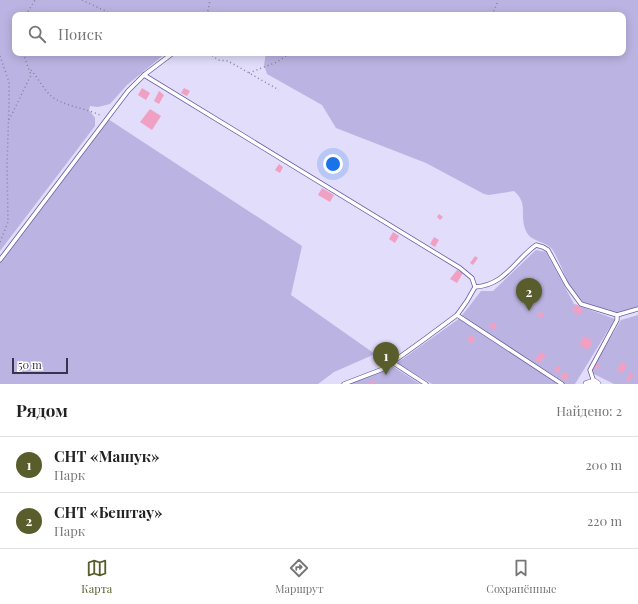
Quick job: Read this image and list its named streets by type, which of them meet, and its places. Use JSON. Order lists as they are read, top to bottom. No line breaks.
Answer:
{"scale_bar":"50 m","page":{"search":"Поиск","pins":["2","1"],"scale":"50 m","heading":["Рядом","Найдено: 2"],"list":[{"mark":"1","name":"СНТ «Машук»","note":"Парк","value":"200 m"},{"mark":"2","name":"СНТ «Бештау»","note":"Парк","value":"220 m"}],"nav":["Карта","Маршрут","Сохранённые"]}}
